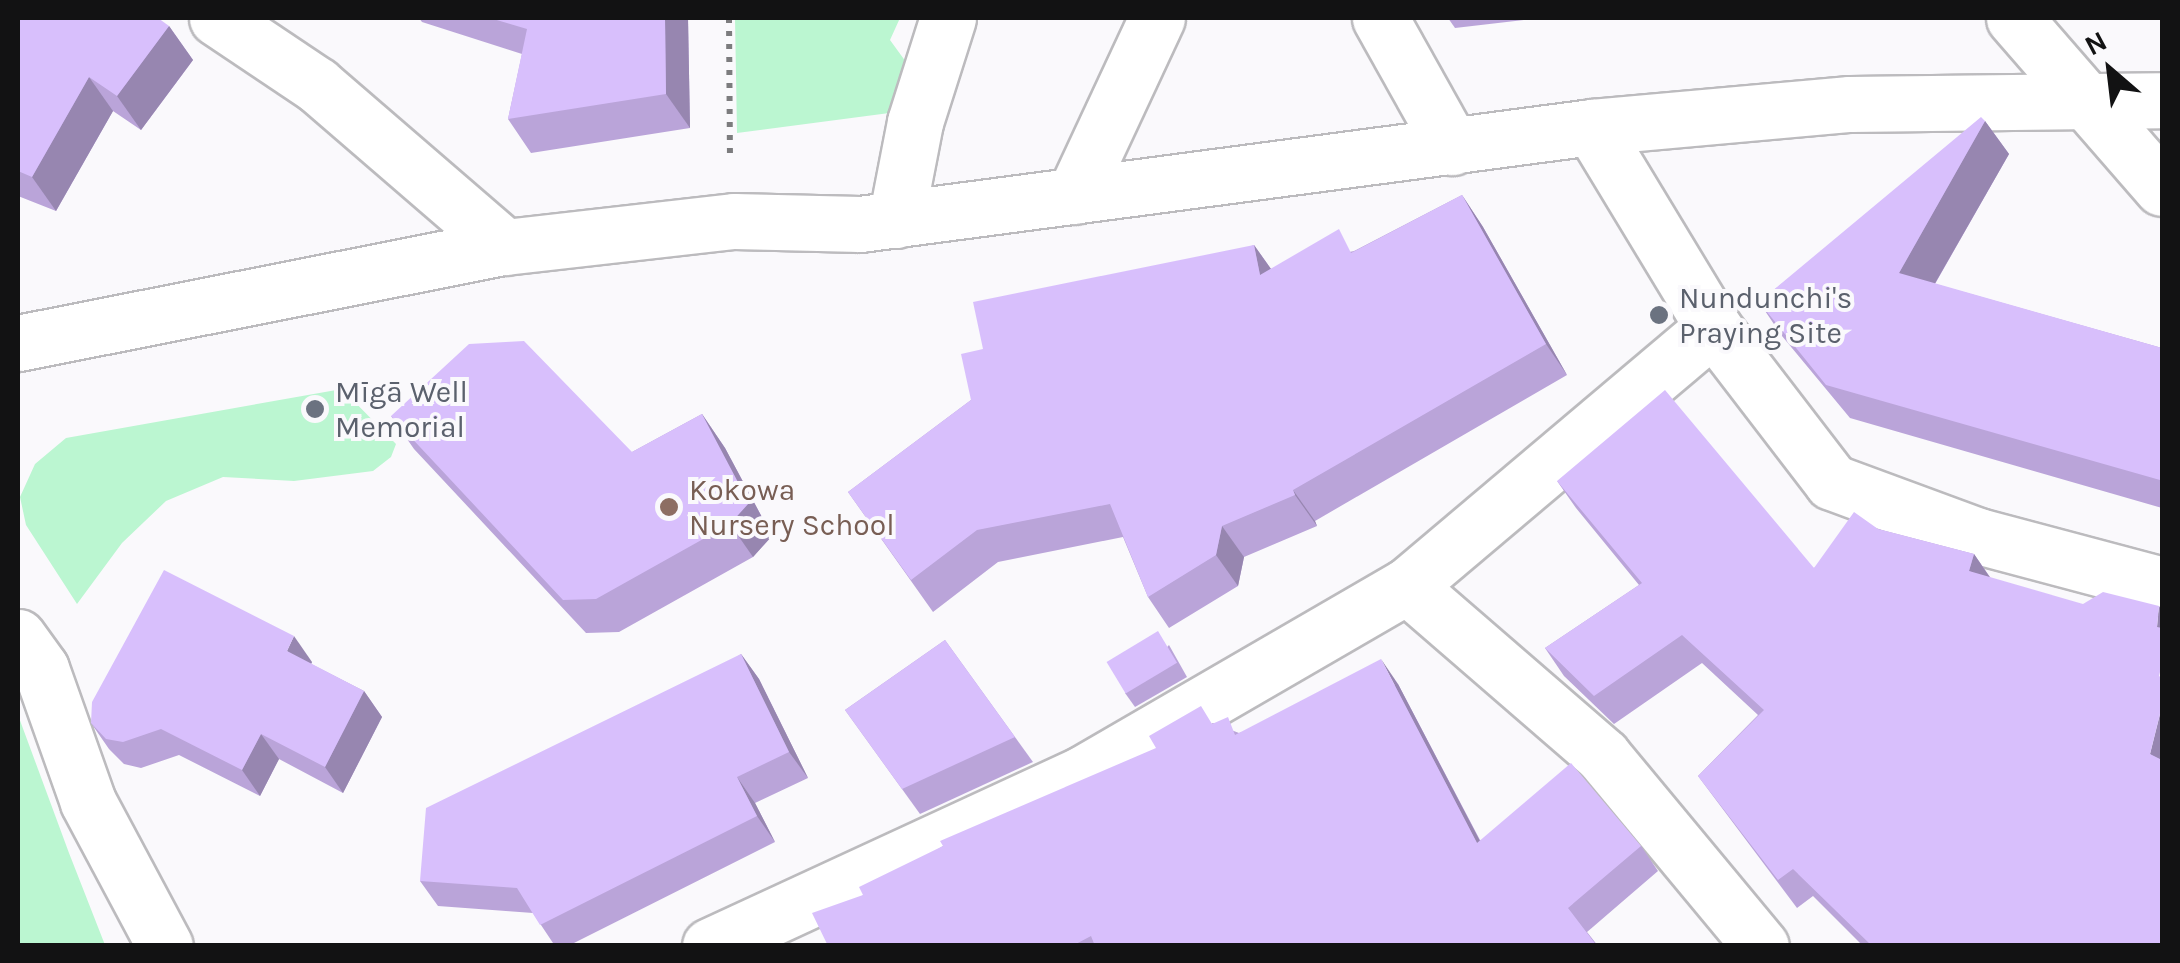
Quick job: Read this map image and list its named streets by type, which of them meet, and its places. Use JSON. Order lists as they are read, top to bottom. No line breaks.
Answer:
{"places":["Nundunchi's Praying Site","Mīgā Well Memorial","Kokowa Nursery School"],"north":"top left"}
